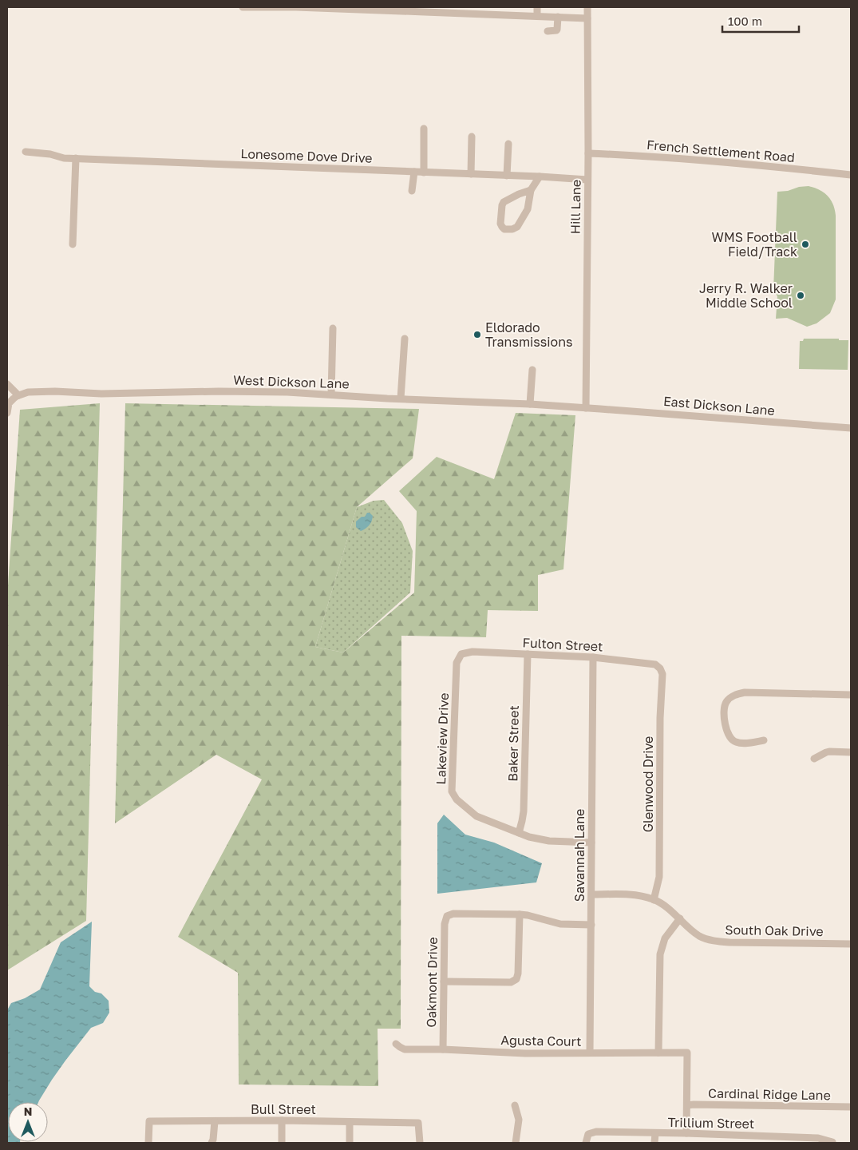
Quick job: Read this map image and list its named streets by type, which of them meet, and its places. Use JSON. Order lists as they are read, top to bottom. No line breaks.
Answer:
{"streets":{"street":["French Settlement Road","Lonesome Dove Drive","Hill Lane","West Dickson Lane","East Dickson Lane","Fulton Street","Lakeview Drive","Baker Street","Glenwood Drive","Savannah Lane","South Oak Drive","Oakmont Drive","Agusta Court","Cardinal Ridge Lane","Bull Street","Trillium Street"]},"crossings":[["French Settlement Road","Hill Lane"],["Lonesome Dove Drive","Hill Lane"],["Hill Lane","West Dickson Lane"],["Hill Lane","East Dickson Lane"],["West Dickson Lane","East Dickson Lane"],["Fulton Street","Lakeview Drive"],["Fulton Street","Baker Street"],["Fulton Street","Glenwood Drive"],["Fulton Street","Savannah Lane"],["Lakeview Drive","Baker Street"],["Lakeview Drive","Savannah Lane"],["Glenwood Drive","South Oak Drive"],["Savannah Lane","South Oak Drive"],["Savannah Lane","Agusta Court"],["Oakmont Drive","Agusta Court"],["Agusta Court","Cardinal Ridge Lane"]],"places":["WMS Football Field/Track","Jerry R. Walker Middle School","Eldorado Transmissions"],"scale_bar":"100 m","north":"top"}
